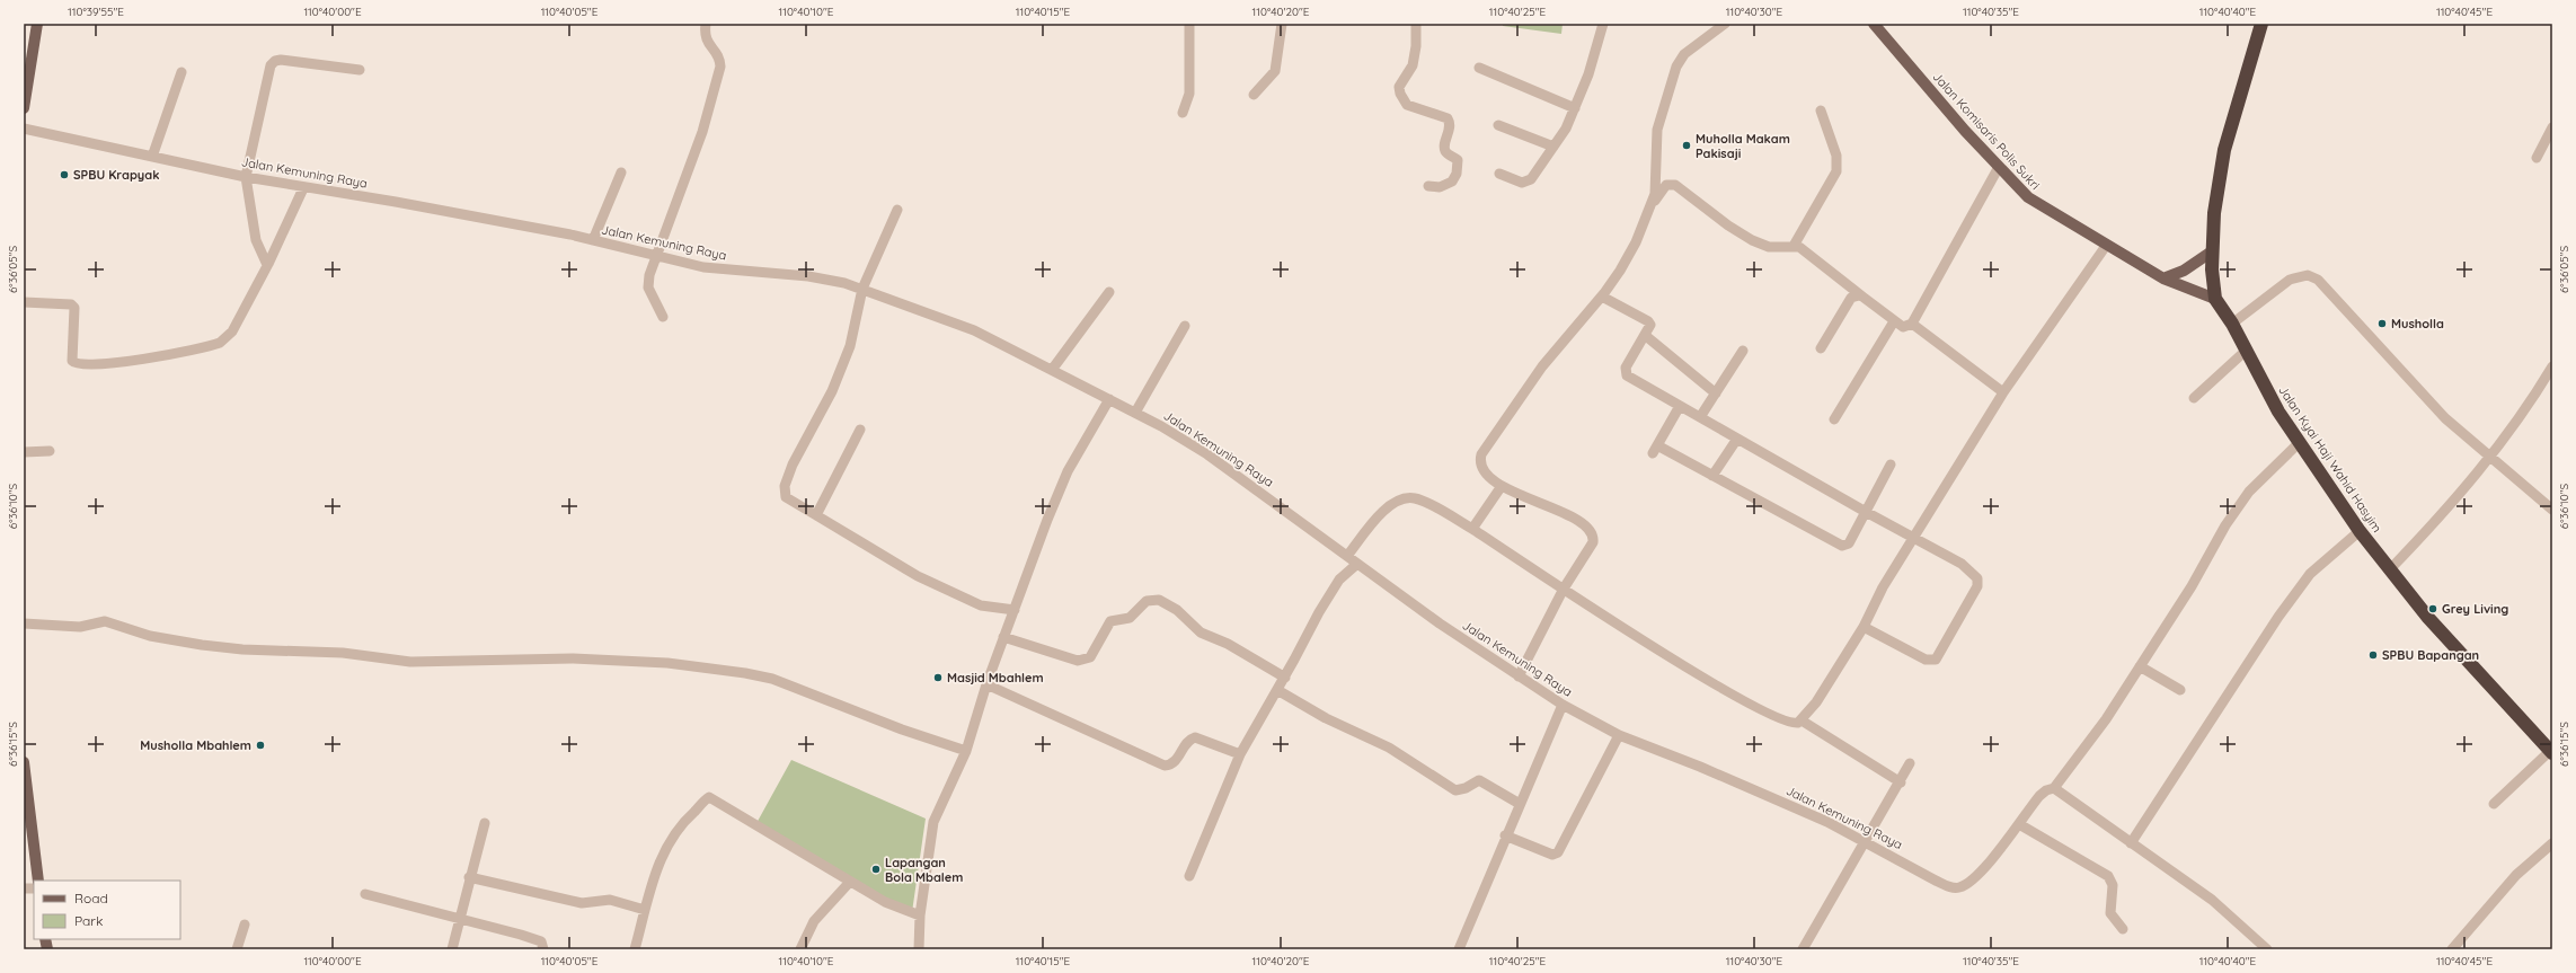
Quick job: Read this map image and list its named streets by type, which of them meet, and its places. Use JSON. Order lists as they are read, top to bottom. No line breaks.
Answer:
{"streets":{"highway":["Jalan Kyai Haji Wahid Hasyim"],"main road":["Jalan Komisaris Polis Sukri"],"street":["Jalan Kemuning Raya"]},"crossings":[["Jalan Komisaris Polis Sukri","Jalan Kyai Haji Wahid Hasyim"],["Jalan Kemuning Raya","Jalan Kyai Haji Wahid Hasyim"]],"places":["Muholla Makam Pakisaji","SPBU Krapyak","Musholla","Grey Living","SPBU Bapangan","Masjid Mbahlem","Musholla Mbahlem","Lapangan Bola Mbalem"],"legend":["Road","Park"],"coordinates":["110°39'55\"E","110°40'00\"E","110°40'05\"E","110°40'10\"E","110°40'15\"E","110°40'20\"E","110°40'25\"E","110°40'30\"E","110°40'35\"E","110°40'40\"E","110°40'45\"E","6°36'05\"S","6°36'10\"S","6°36'15\"S"]}
